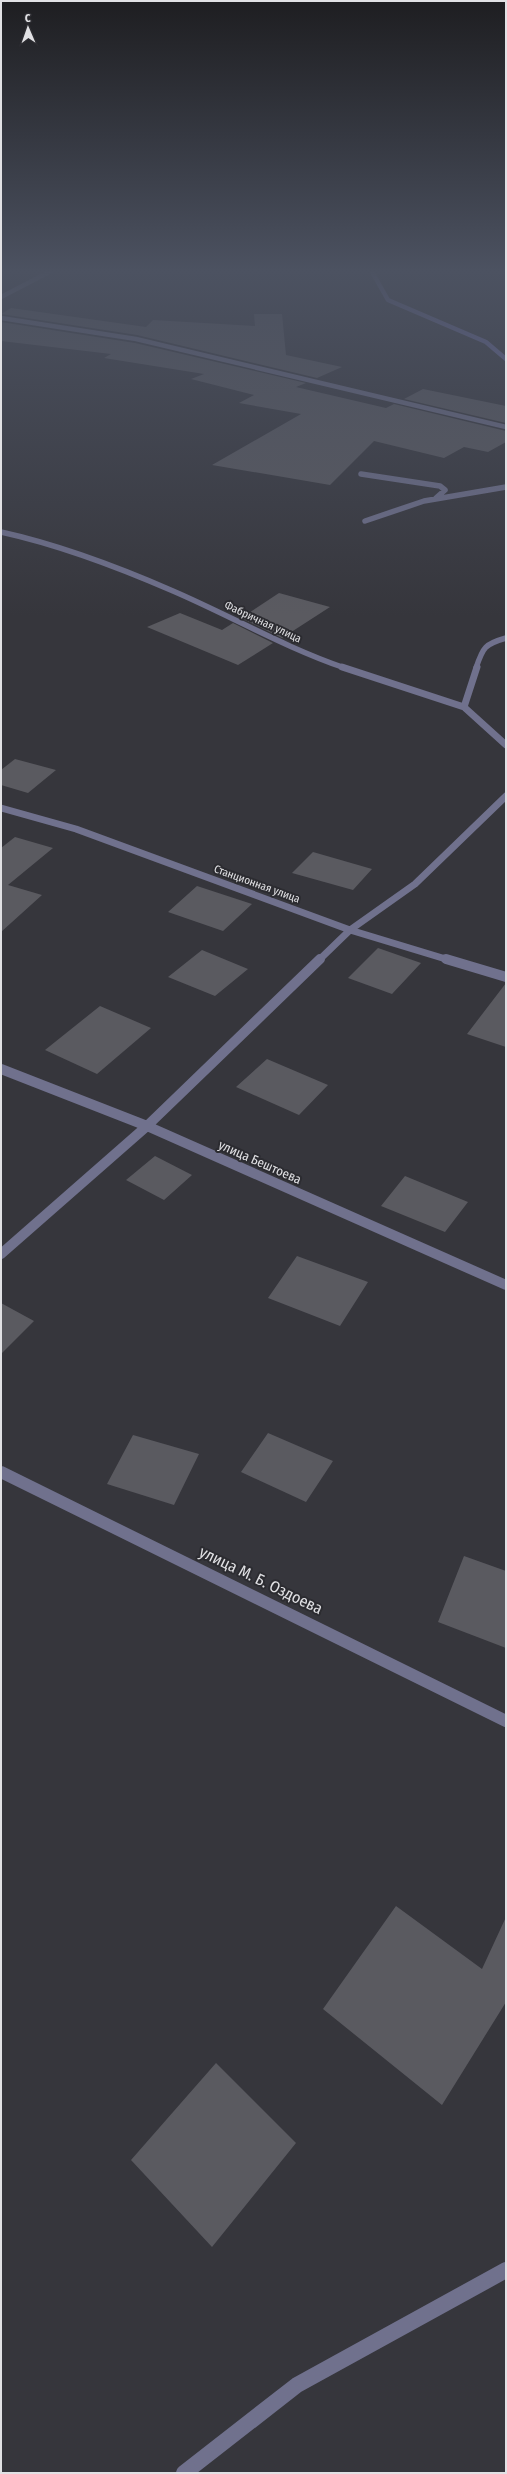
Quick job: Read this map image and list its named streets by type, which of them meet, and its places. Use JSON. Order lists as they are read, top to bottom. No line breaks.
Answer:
{"streets":{"street":["Фабричная улица","Станционная улица","улица Бештоева","улица М. Б. Оздоева"]},"north":"top"}
